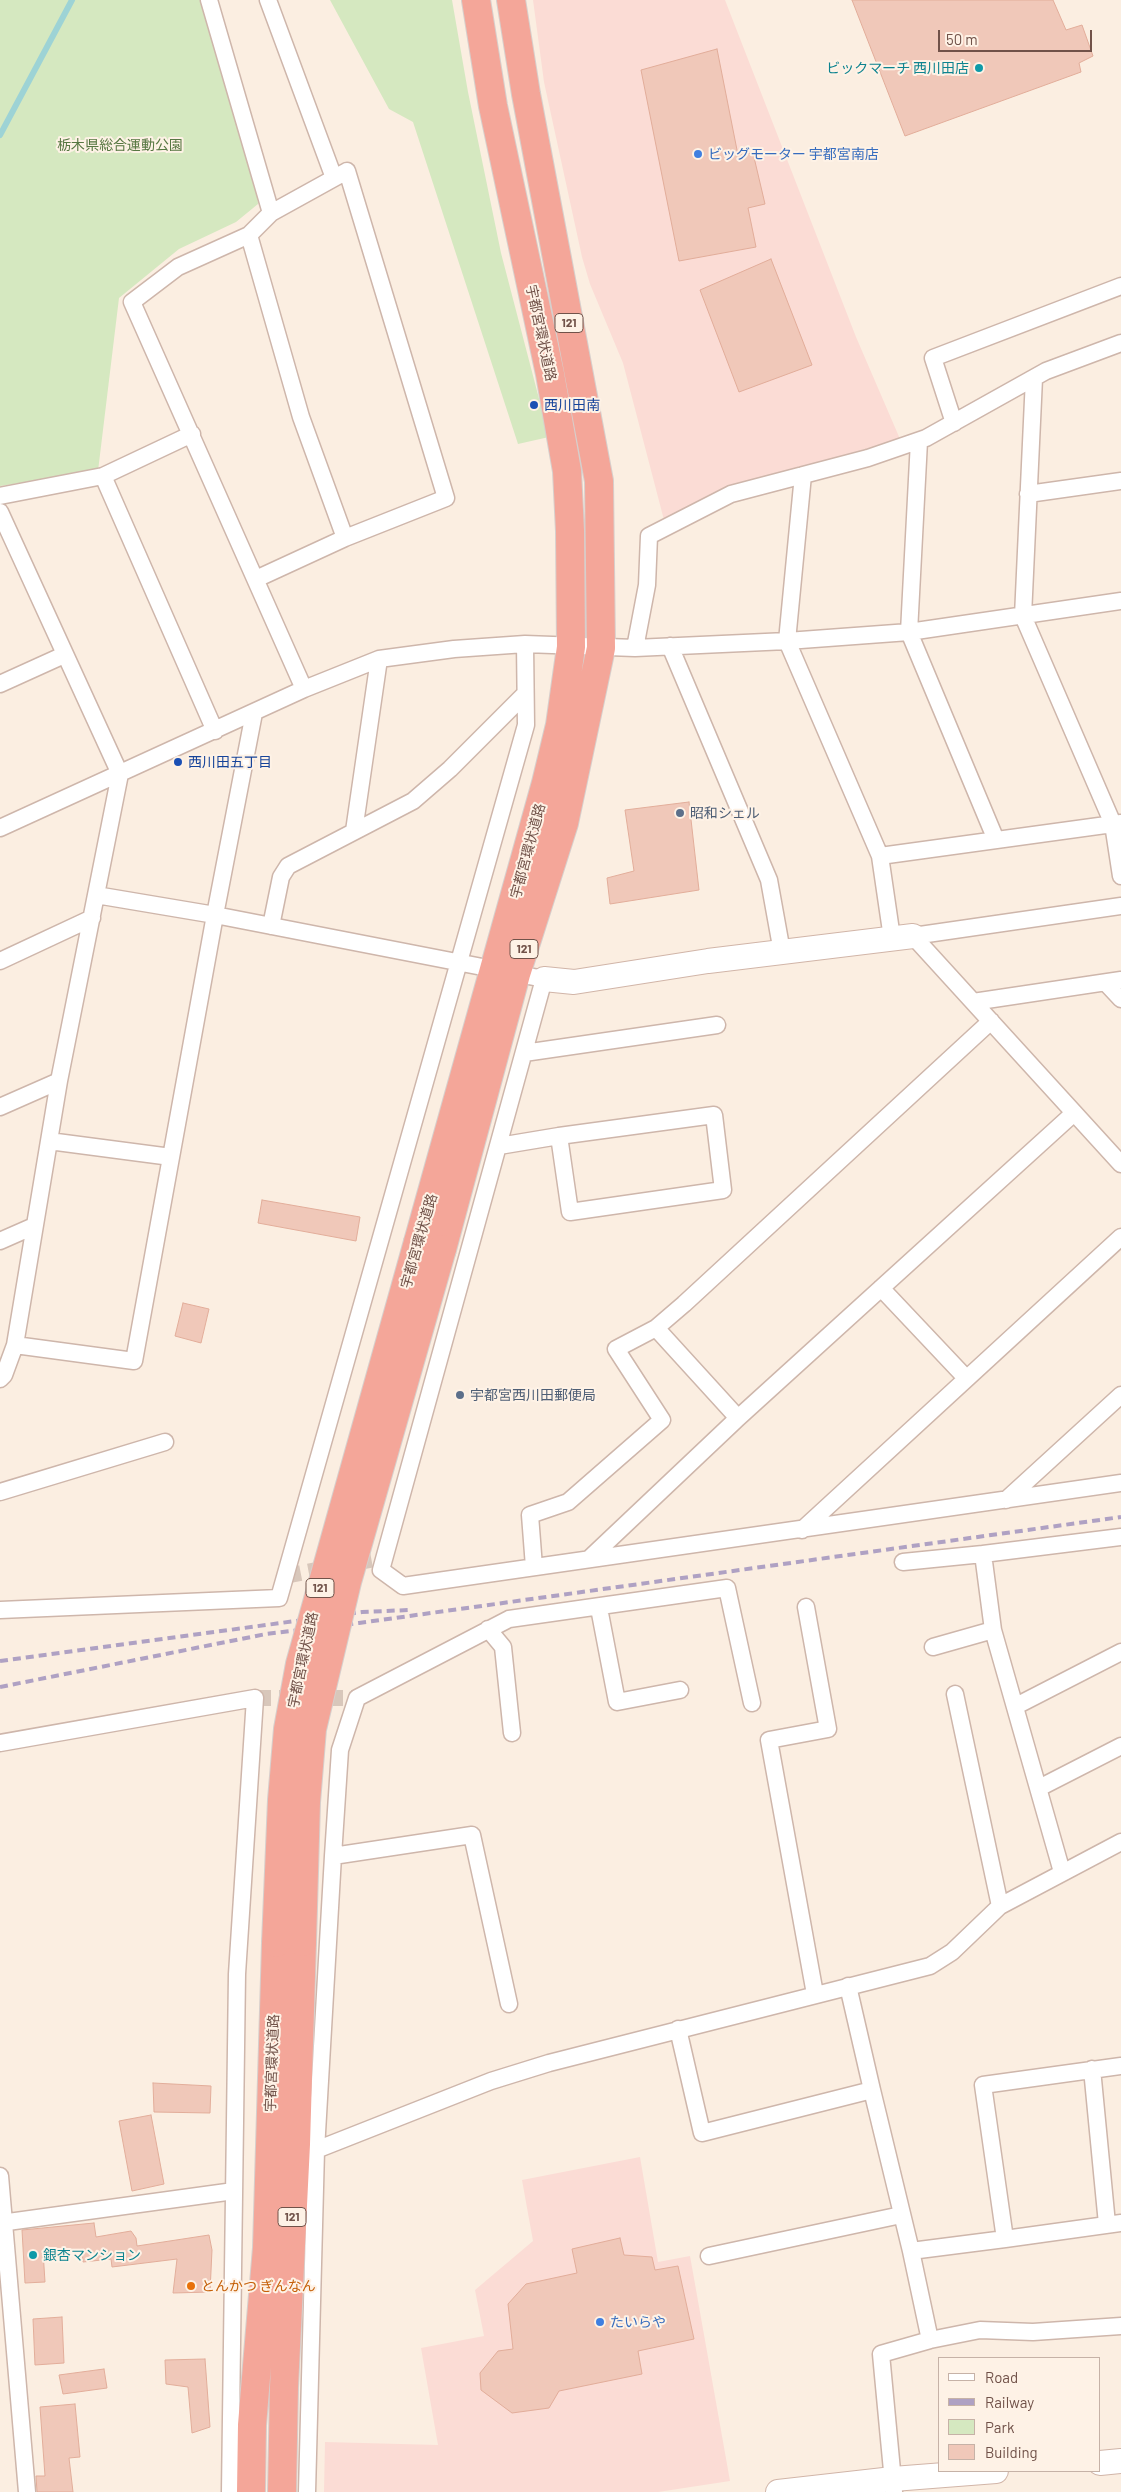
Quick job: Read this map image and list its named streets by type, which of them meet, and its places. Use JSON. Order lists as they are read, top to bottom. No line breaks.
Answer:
{"streets":{"highway":["121","宇都宮環状道路"]},"parks":["栃木県総合運動公園"],"places":["ビックマーチ 西川田店","ビッグモーター 宇都宮南店","西川田南","西川田五丁目","昭和シェル","宇都宮西川田郵便局","銀杏マンション","とんかつ ぎんなん","たいらや"],"legend":["Road","Railway","Park","Building"],"scale_bar":"50 m"}
